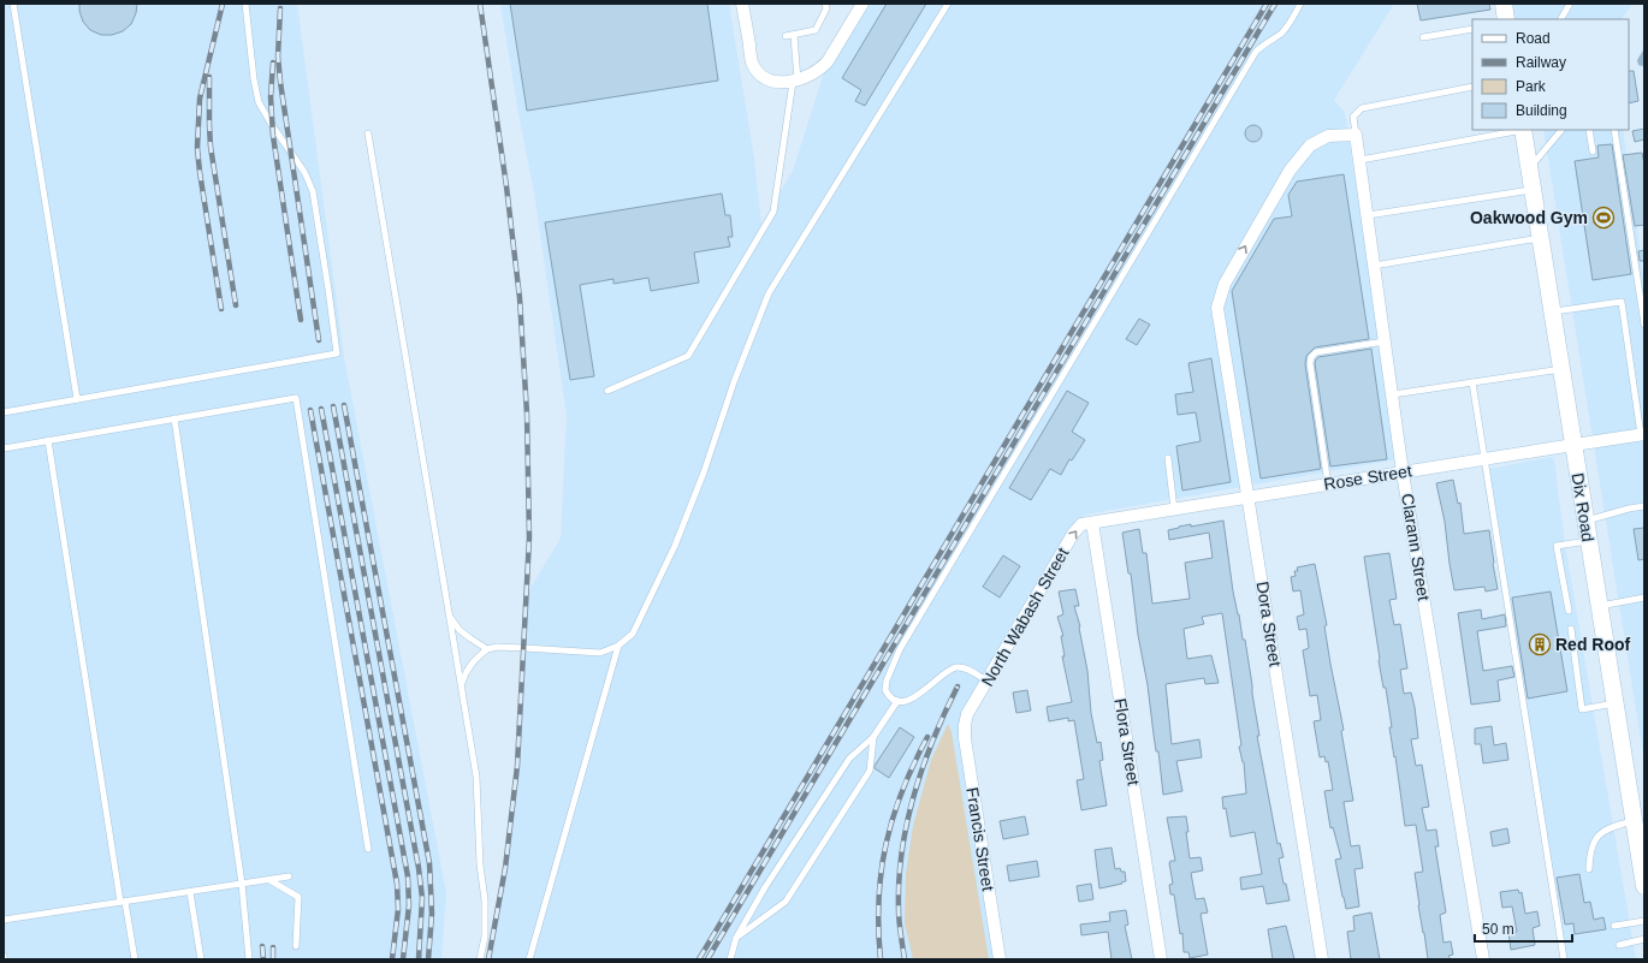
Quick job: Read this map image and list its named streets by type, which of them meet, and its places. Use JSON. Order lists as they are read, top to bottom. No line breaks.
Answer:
{"streets":{"main road":["Dix Road"],"street":["Rose Street","Clarann Street","North Wabash Street","Dora Street","Flora Street","Francis Street"]},"crossings":[["Rose Street","Dix Road"],["Rose Street","Clarann Street"],["Rose Street","North Wabash Street"],["Rose Street","Dora Street"],["Rose Street","Flora Street"],["Clarann Street","Dora Street"],["North Wabash Street","Flora Street"],["North Wabash Street","Francis Street"]],"one_way":["North Wabash Street","Dora Street"],"places":{"sports":["Oakwood Gym"],"building":["Red Roof"]},"legend":["Road","Railway","Park","Building"],"scale_bar":"50 m"}
